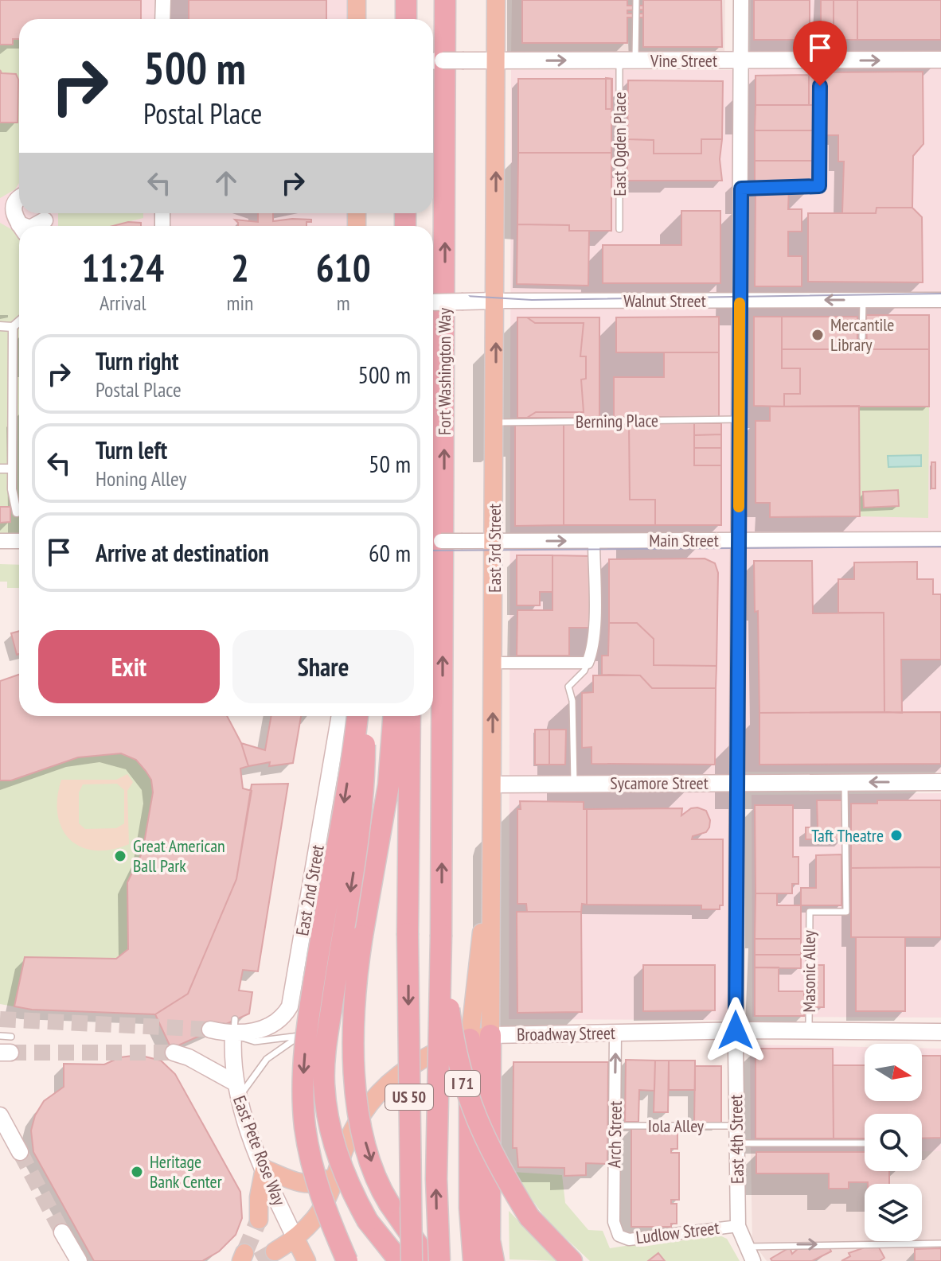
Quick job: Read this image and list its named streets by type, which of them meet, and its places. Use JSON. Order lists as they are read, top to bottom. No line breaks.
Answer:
{"streets":{"highway":["Fort Washington Way","I 71","US 50"],"main road":["Vine Street","Walnut Street","East 3rd Street","Sycamore Street","East 2nd Street","Broadway Street","East Pete Rose Way"],"street":["Main Street","Arch Street","East 4th Street","Ludlow Street"],"lane":["East Ogden Place","Berning Place","Masonic Alley","Iola Alley"]},"crossings":[["Vine Street","East Ogden Place"],["Vine Street","East 3rd Street"],["Vine Street","East 4th Street"],["Walnut Street","East 3rd Street"],["Walnut Street","East 4th Street"],["Fort Washington Way","I 71"],["Fort Washington Way","US 50"],["Berning Place","East 3rd Street"],["Berning Place","East 4th Street"],["Main Street","East 3rd Street"],["Main Street","East 4th Street"],["East 3rd Street","Sycamore Street"],["East 3rd Street","Broadway Street"],["Sycamore Street","Masonic Alley"],["Sycamore Street","East 4th Street"],["East 2nd Street","East Pete Rose Way"],["Masonic Alley","Broadway Street"],["Broadway Street","Arch Street"],["Broadway Street","East 4th Street"],["Broadway Street","East Pete Rose Way"],["I 71","US 50"],["Iola Alley","Arch Street"],["Iola Alley","East 4th Street"],["Arch Street","Ludlow Street"],["East 4th Street","Ludlow Street"]],"one_way":["Vine Street","East 3rd Street","Arch Street"],"places":["Mercantile Library","Taft Theatre","Great American Ball Park","Heritage Bank Center"],"north":"right","page":{"turn":["500 m","Postal Place"],"eta":["11:24","Arrival","2","min","610","m"],"list":[{"name":"Turn right","note":"Postal Place","value":"500 m"},{"name":"Turn left","note":"Honing Alley","value":"50 m"},{"name":"Arrive at destination","value":"60 m"}],"buttons":["Exit","Share"]}}
